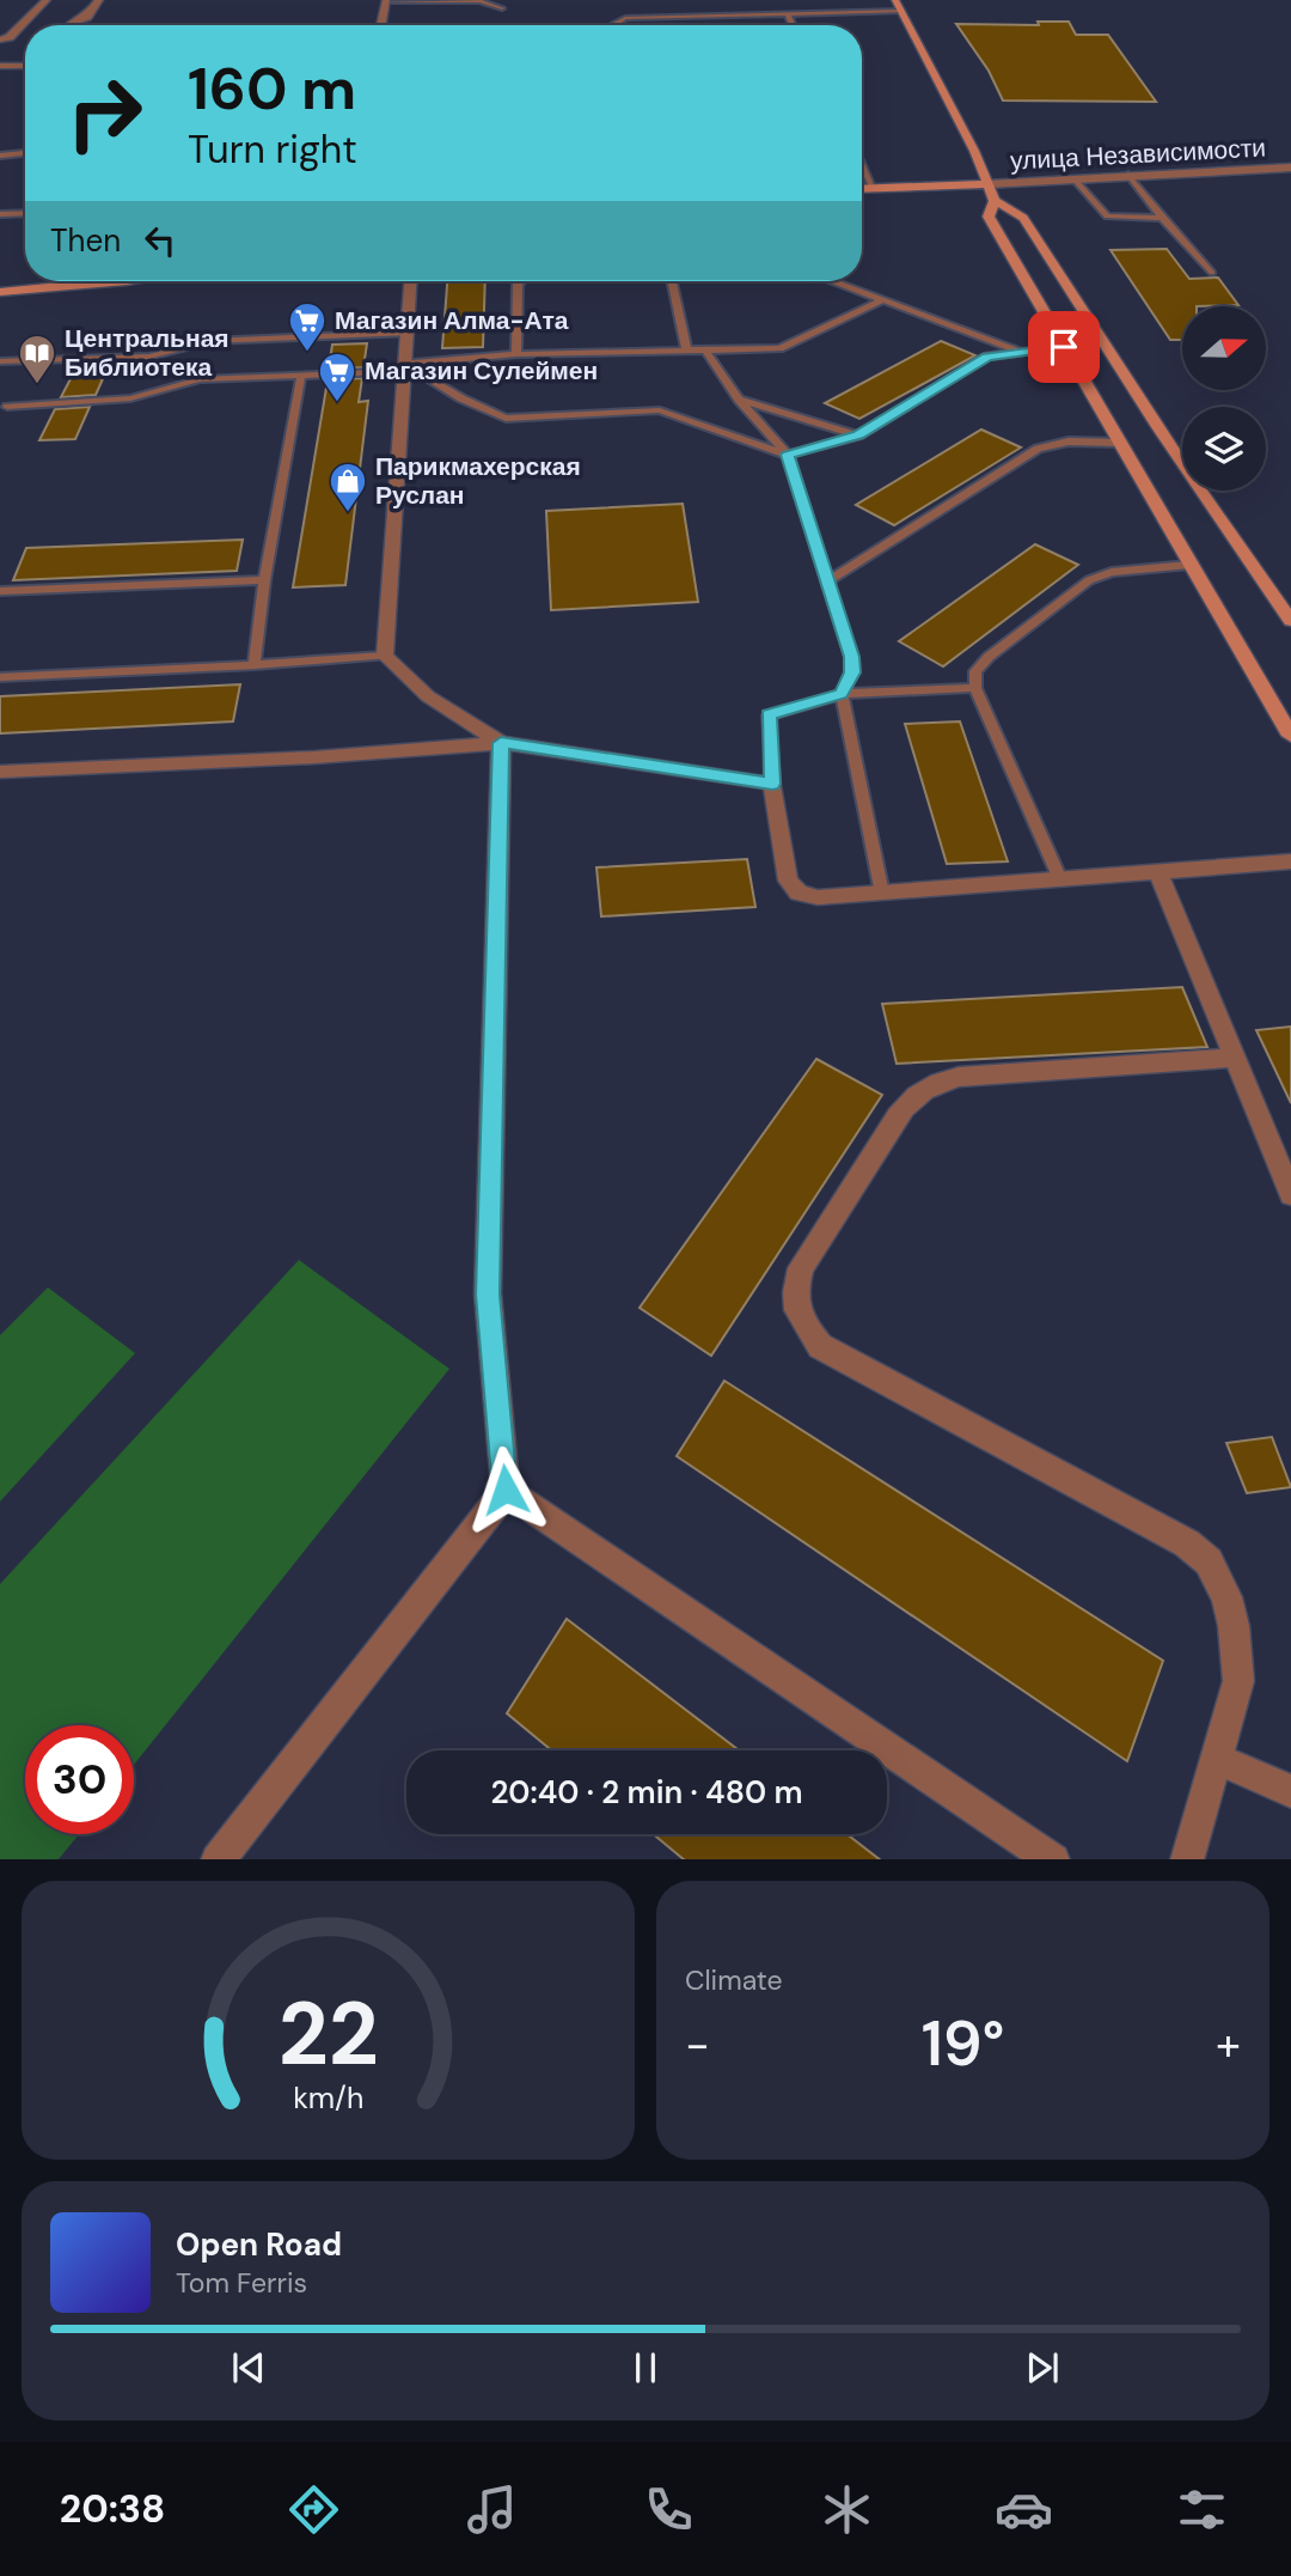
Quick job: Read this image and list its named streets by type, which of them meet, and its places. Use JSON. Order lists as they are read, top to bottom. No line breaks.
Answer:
{"streets":{"street":["улица Независимости"]},"places":{"supermarket":["Магазин Алма-Ата","Магазин Сулеймен"],"library":["Центральная Библиотека"],"shop":["Парикмахерская Руслан"]},"north":"right","page":{"turn":["160 m","Turn right"],"then":"Then","limit":"30","trip":"20:40 · 2 min · 480 m","tile":"Climate","heat":["−","19°","+"],"song":["Open Road","Tom Ferris"],"tabs":"20:38","gauge":["22","km/h"]}}
